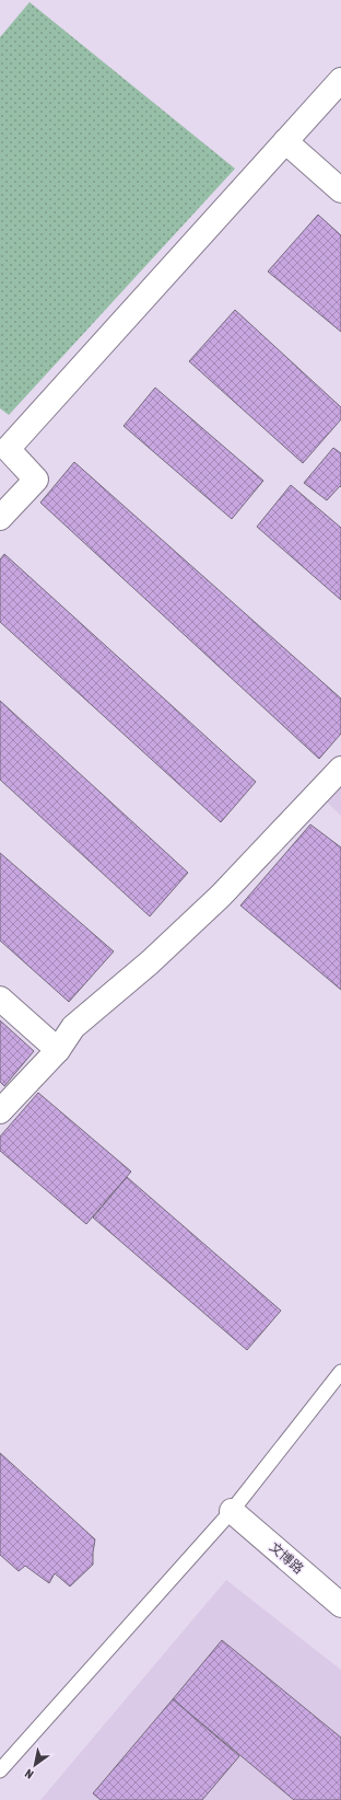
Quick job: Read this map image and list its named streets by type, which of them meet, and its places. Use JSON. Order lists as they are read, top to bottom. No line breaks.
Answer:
{"streets":{"street":["文博路"]},"north":"bottom left"}
